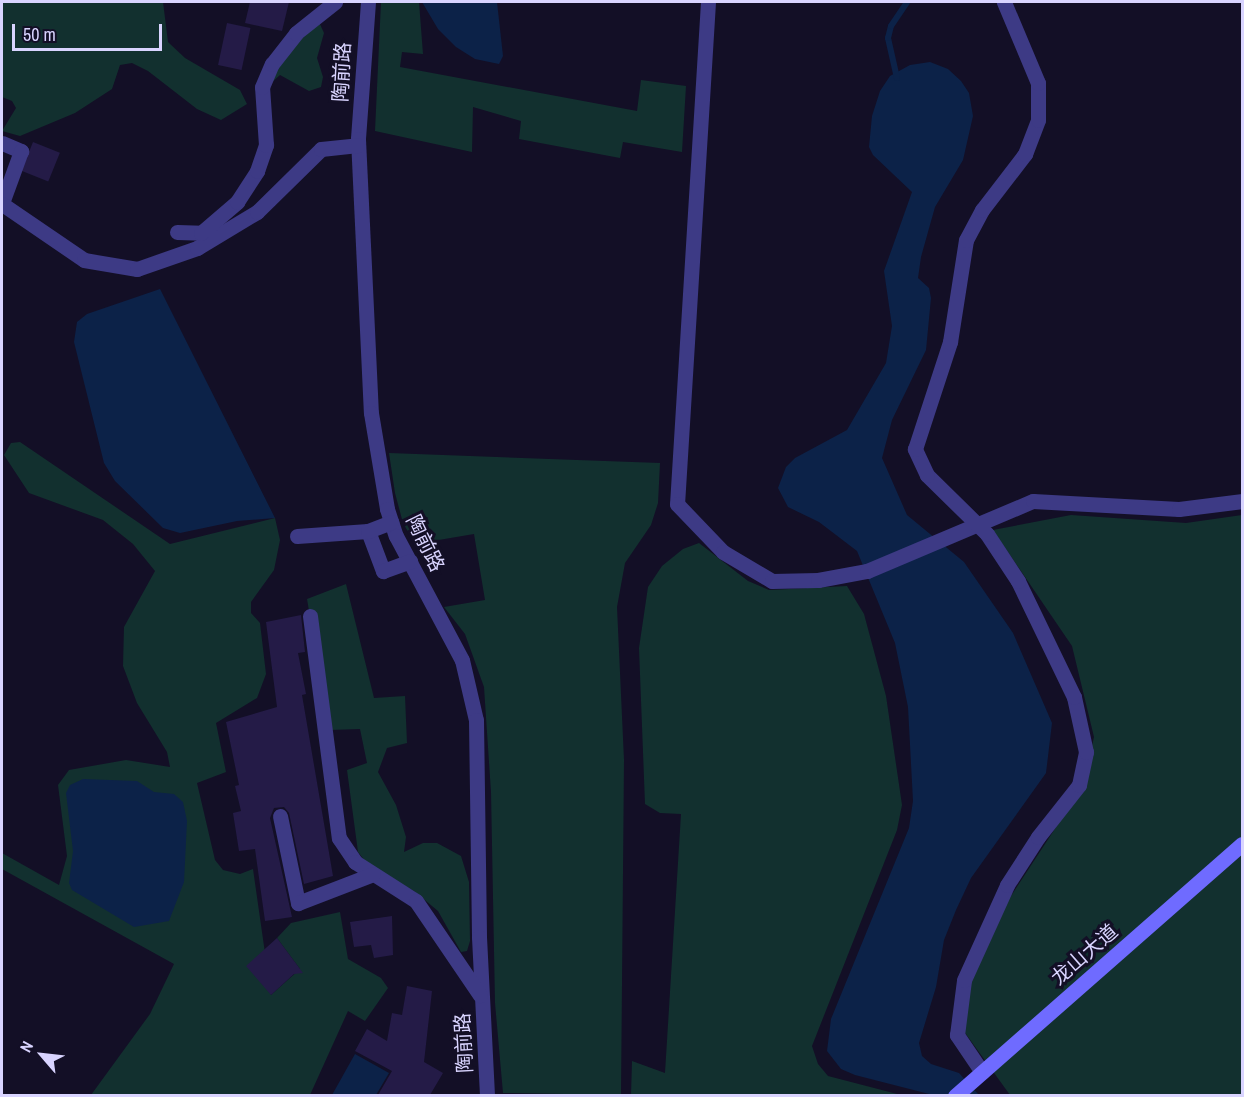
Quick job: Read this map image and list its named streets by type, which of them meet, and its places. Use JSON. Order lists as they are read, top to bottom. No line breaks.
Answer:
{"streets":{"main road":["龙山大道"],"street":["陶前路"]},"scale_bar":"50 m","north":"top left"}
